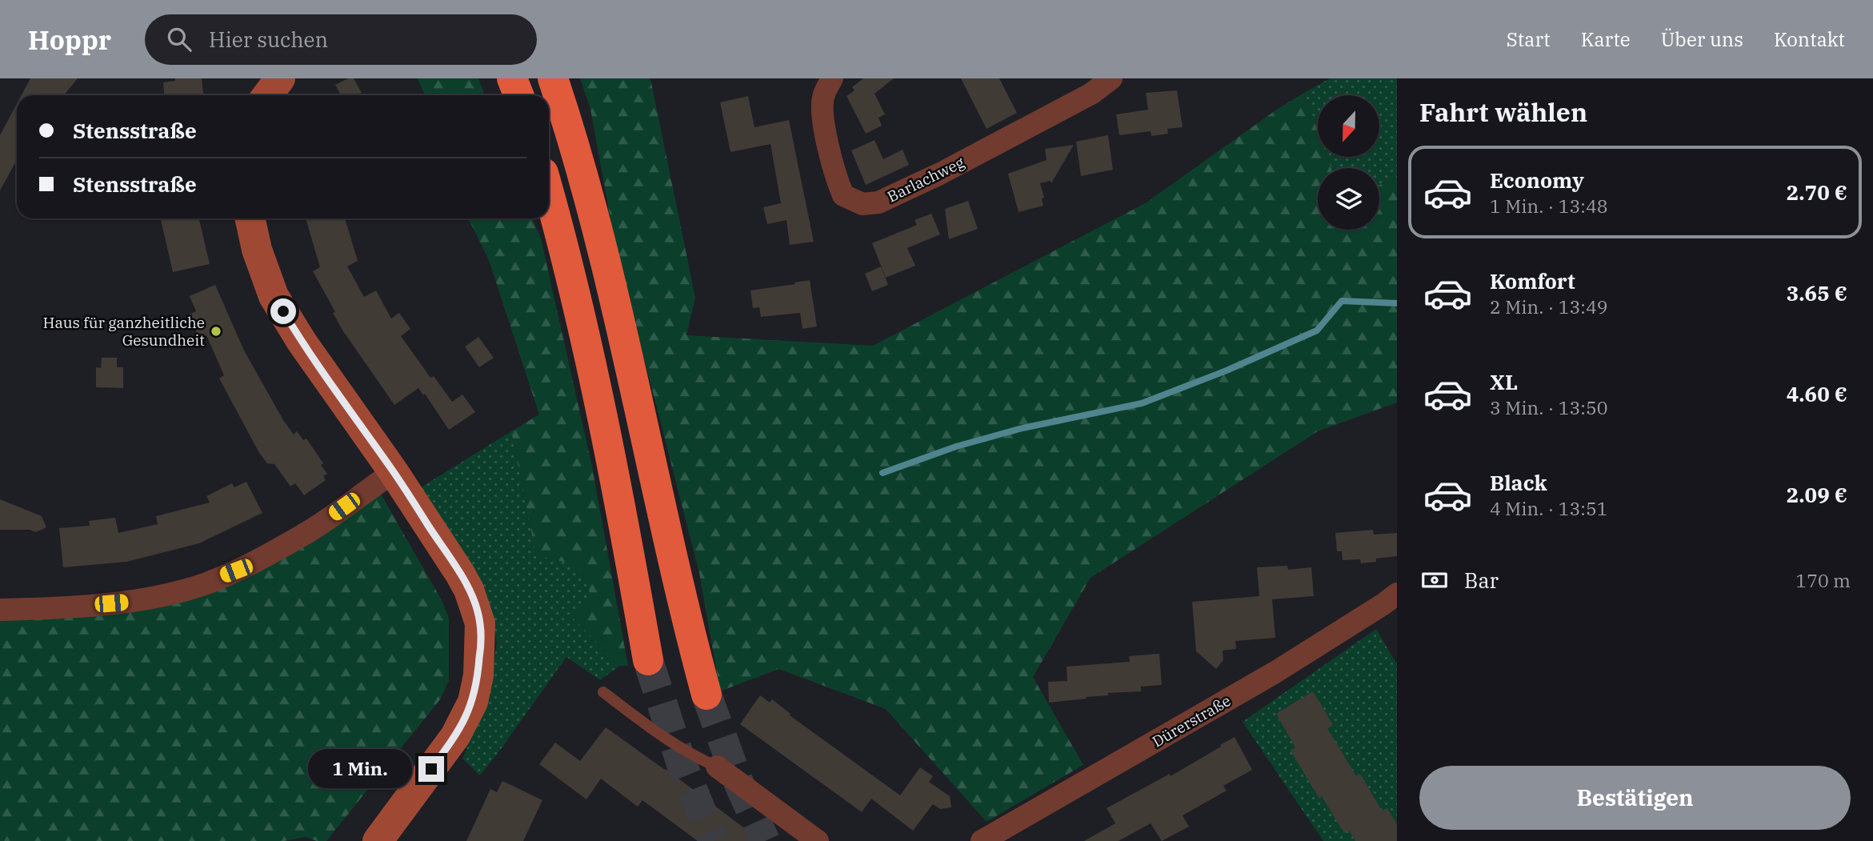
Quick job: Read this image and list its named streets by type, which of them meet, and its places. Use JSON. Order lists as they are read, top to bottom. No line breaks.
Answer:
{"streets":{"street":["Barlachweg","Dürerstraße"]},"places":["Haus für ganzheitliche Gesundheit"],"north":"bottom","page":{"header":"Hoppr","search":"Hier suchen","nav":["Start","Karte","Über uns","Kontakt"],"heading":"Fahrt wählen","banner":["Stensstraße","Stensstraße"],"list":[{"name":"Economy","note":"1 Min. · 13:48","value":"2.70 €"},{"name":"Komfort","note":"2 Min. · 13:49","value":"3.65 €"},{"name":"XL","note":"3 Min. · 13:50","value":"4.60 €"},{"name":"Black","note":"4 Min. · 13:51","value":"2.09 €"}],"pay":["Bar","170 m"],"bubble":"1 Min.","buttons":"Bestätigen"}}
